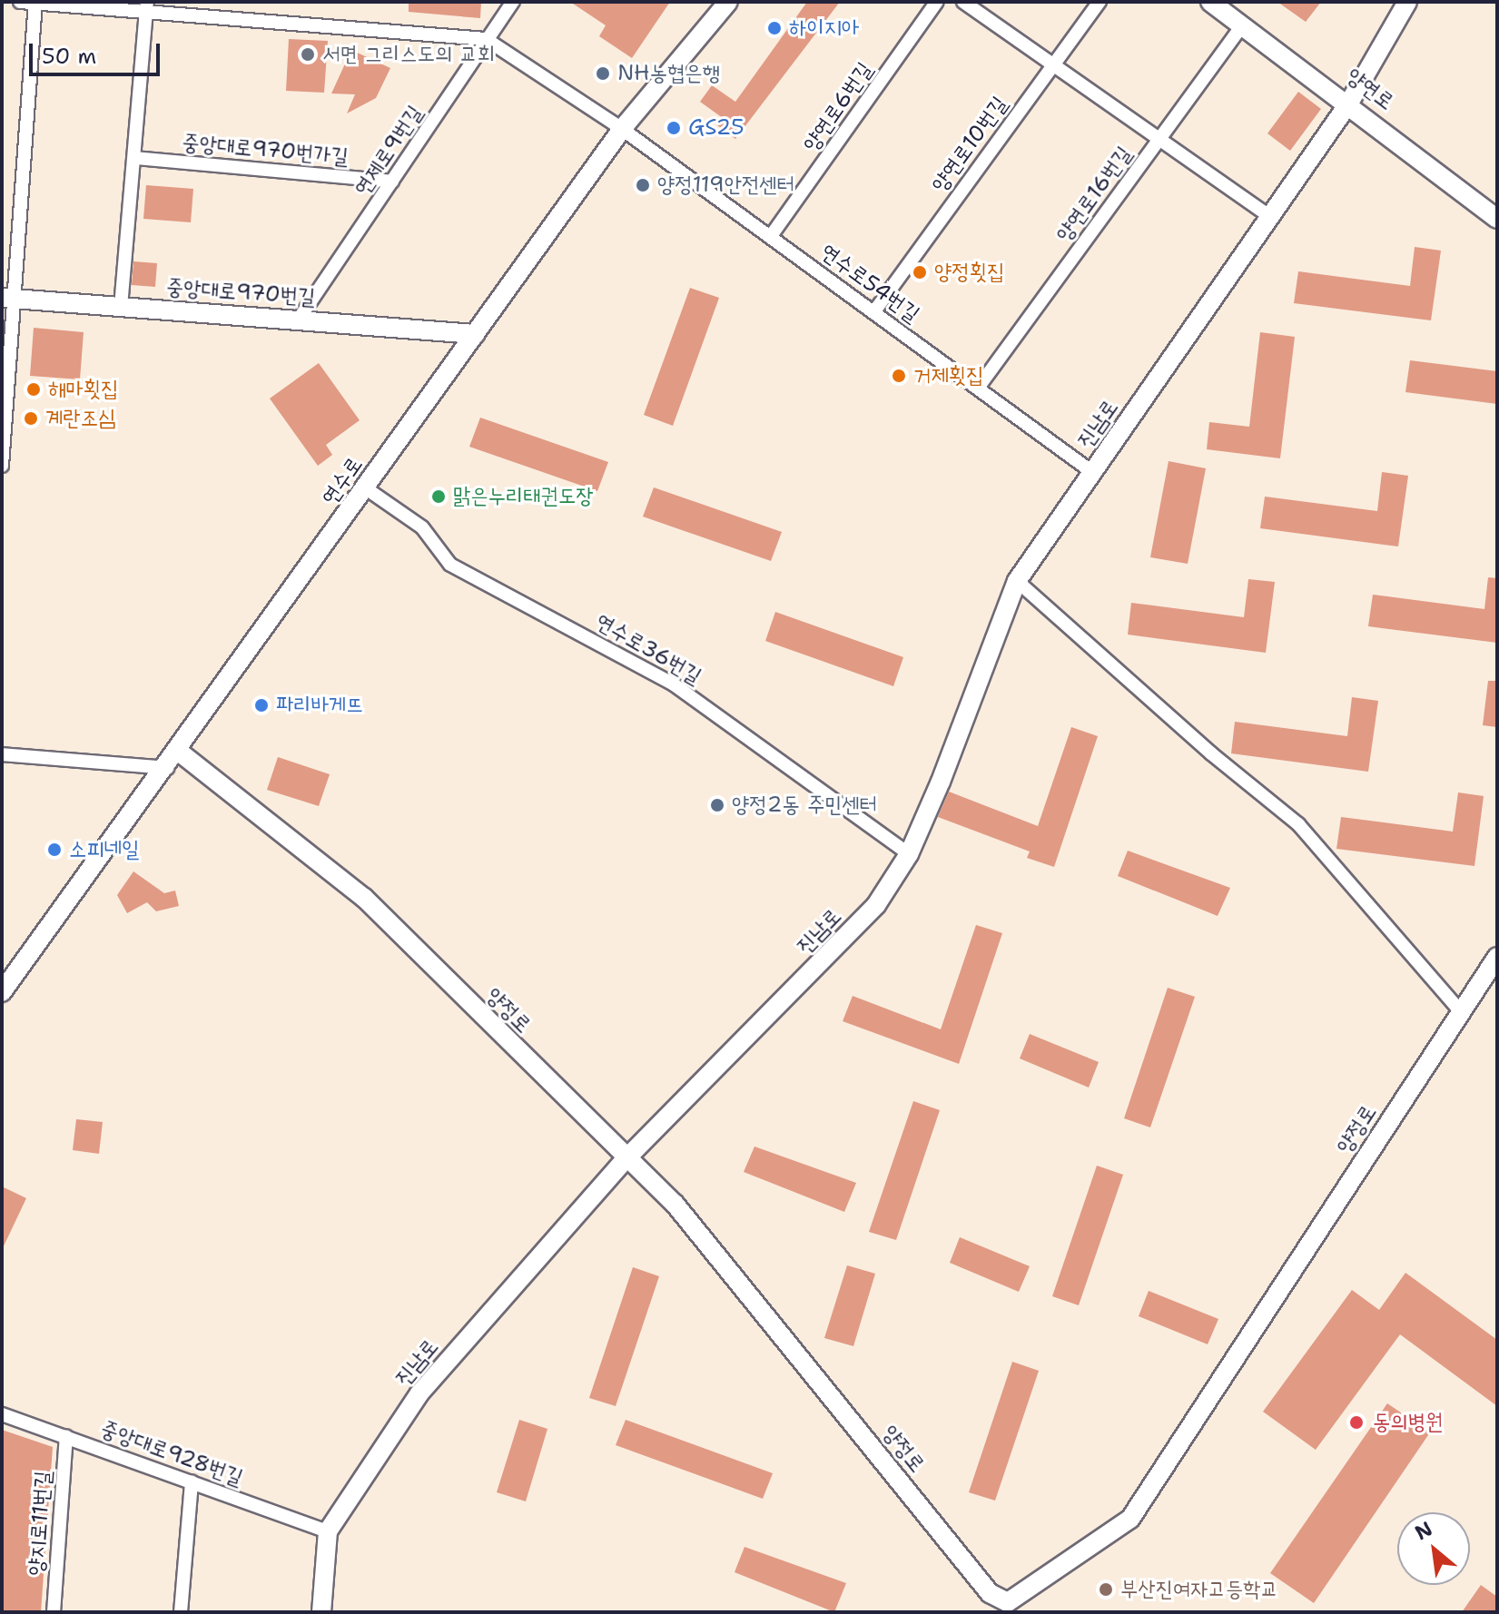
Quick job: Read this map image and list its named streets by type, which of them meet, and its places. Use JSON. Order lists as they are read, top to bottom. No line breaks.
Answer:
{"streets":{"street":["양연로","양연로6번길","양연로10번길","중앙대로970번가길","연제로9번길","양연로16번길","연수로54번길","중앙대로970번길","진남로","연수로","연수로36번길","양정로","중앙대로928번길","양지로11번길"]},"crossings":[["양연로","양연로16번길"],["양연로","진남로"],["양연로6번길","연수로54번길"],["양연로10번길","연수로54번길"],["중앙대로970번가길","연제로9번길"],["연제로9번길","연수로54번길"],["연제로9번길","중앙대로970번길"],["양연로16번길","연수로54번길"],["연수로54번길","진남로"],["연수로54번길","연수로"],["중앙대로970번길","연수로"],["진남로","연수로36번길"],["진남로","양정로"],["진남로","중앙대로928번길"],["연수로","연수로36번길"],["연수로","양정로"],["중앙대로928번길","양지로11번길"]],"places":["하이지아","서면 그리스도의 교회","NH농협은행","GS25","양정119안전센터","양정횟집","거제횟집","해마횟집","계란조심","맑은누리태권도장","파리바게뜨","양정2동 주민센터","소피네일","동의병원","부산진여자고등학교"],"scale_bar":"50 m","north":"top left"}
